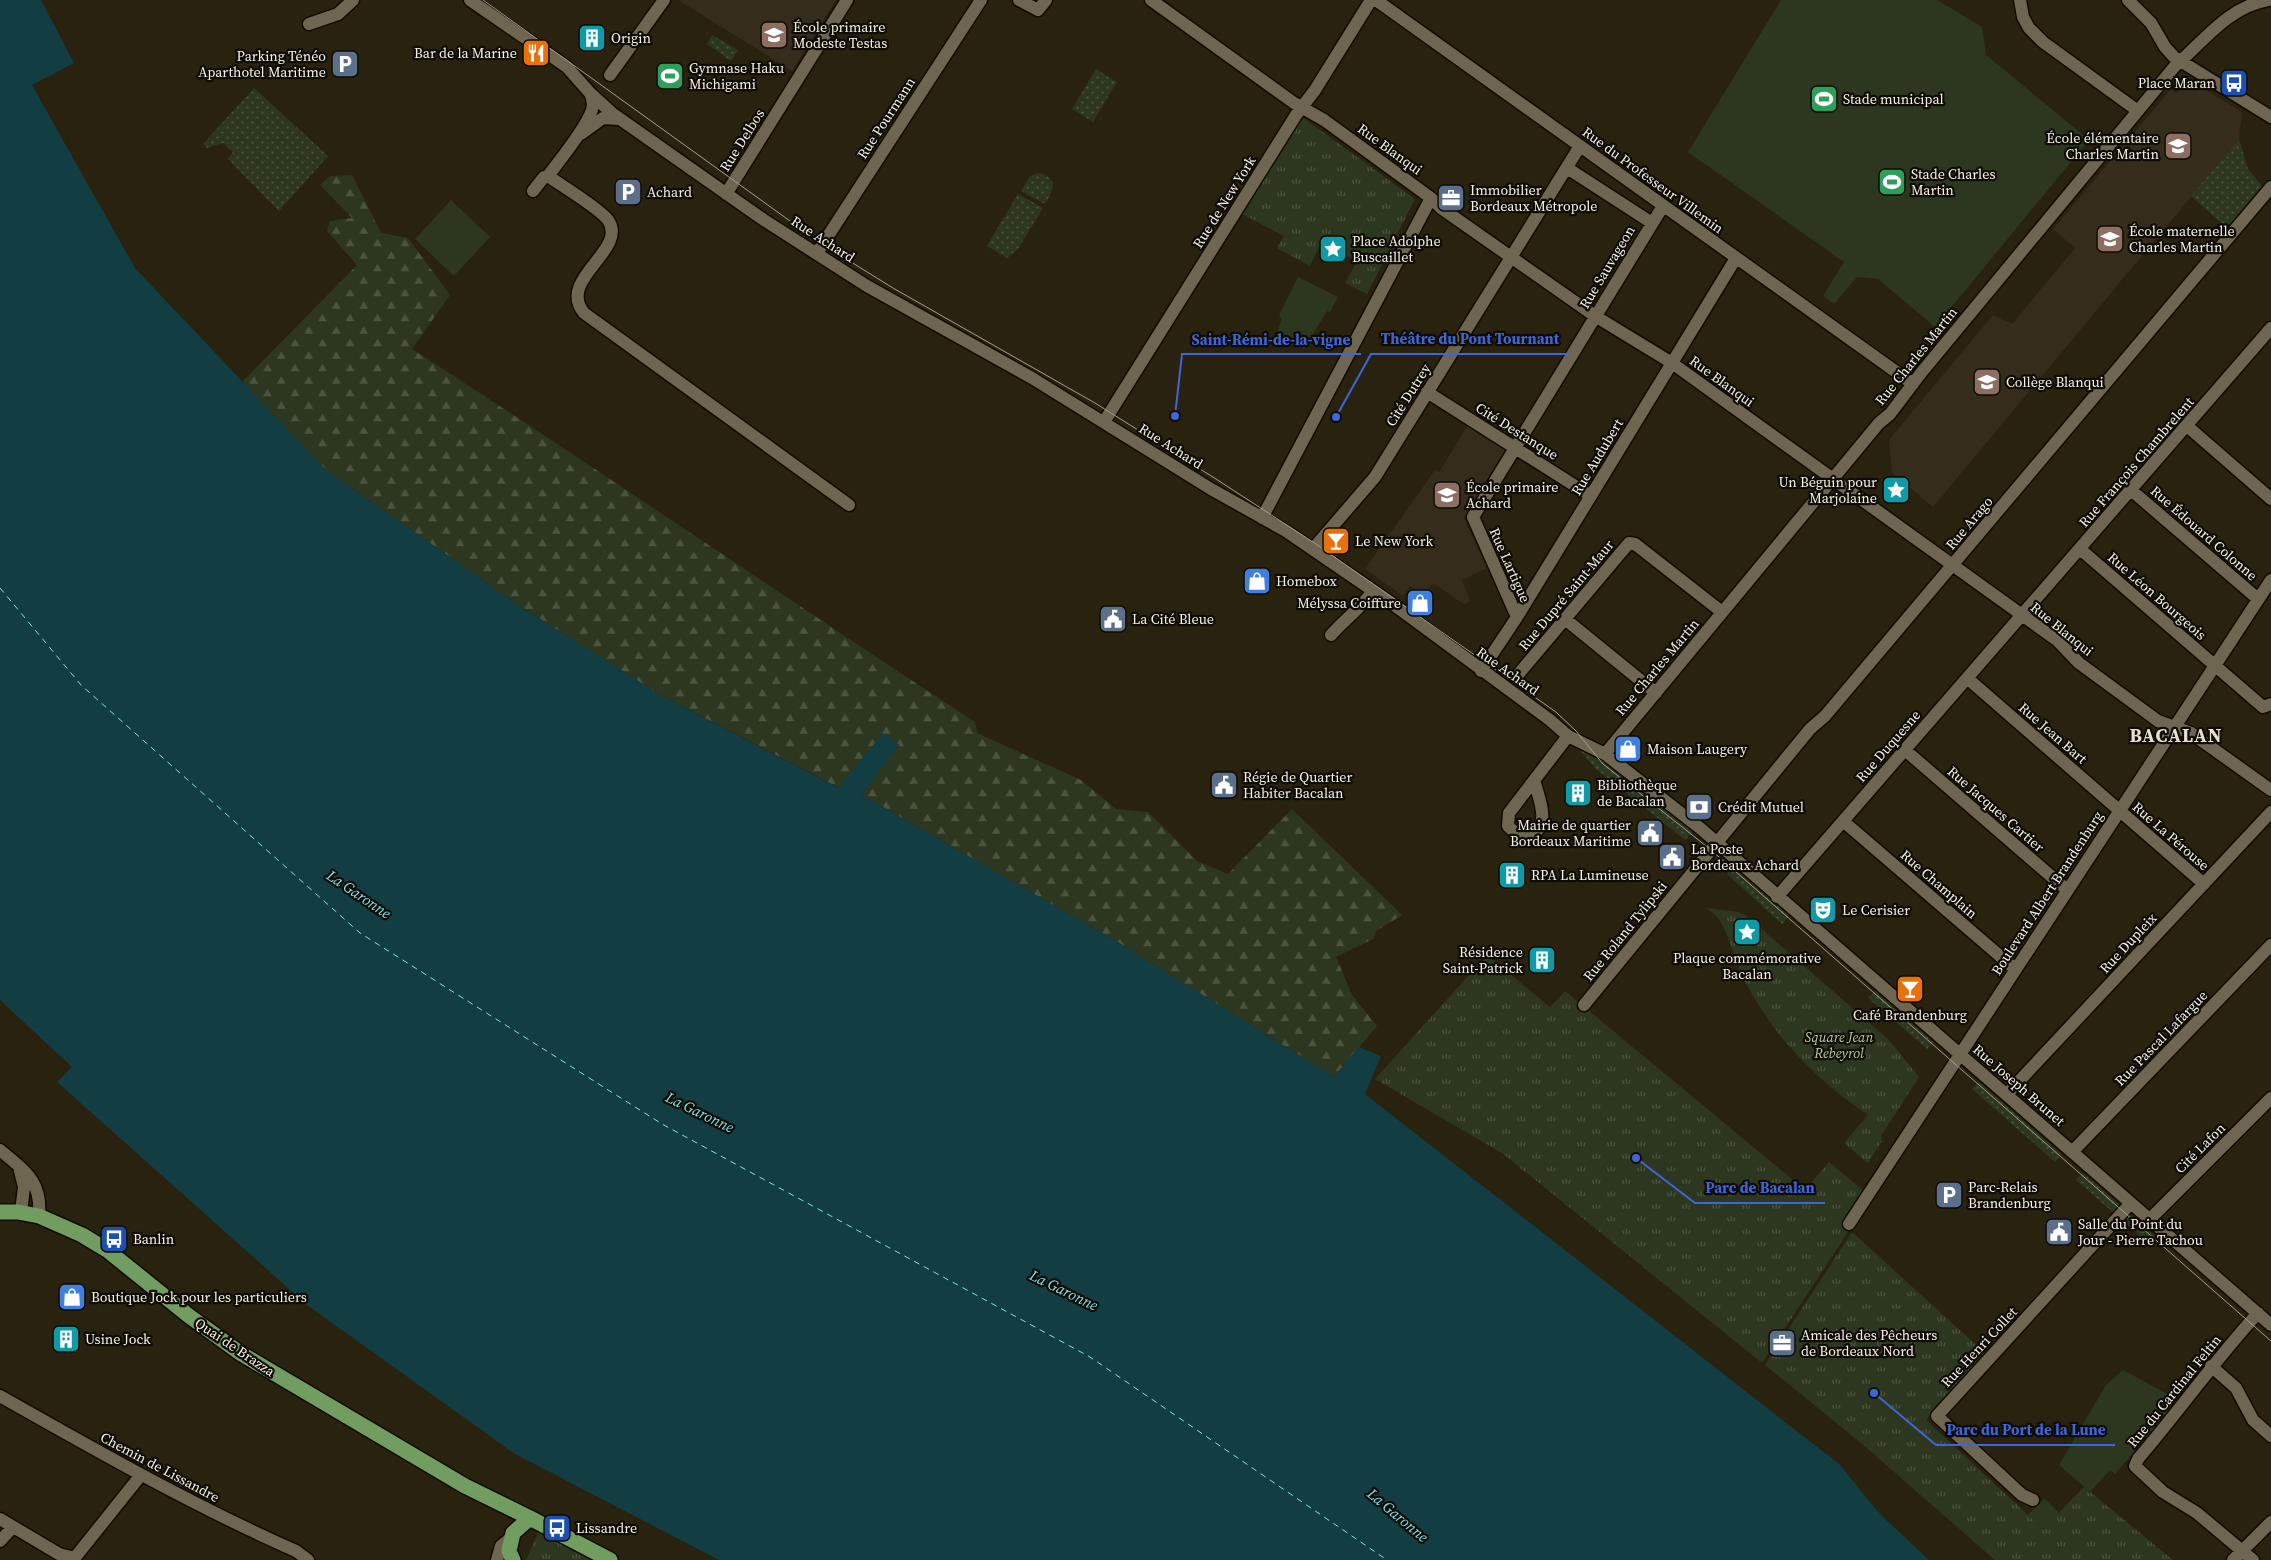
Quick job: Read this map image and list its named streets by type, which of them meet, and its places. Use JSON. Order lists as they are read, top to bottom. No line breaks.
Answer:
{"streets":{"main road":["Quai de Brazza"],"street":["Rue Pourmann","Rue Delbos","Rue Blanqui","Rue du Professeur Villemin","Rue de New York","Rue Achard","Rue Sauvageon","Rue Charles Martin","Cité Dutrey","Cité Destanque","Rue Audubert","Rue François Chambrelent","Rue Arago","Rue Édouard Colonne","Rue Lartigue","Rue Dupré Saint-Maur","Rue Léon Bourgeois","Rue Jean Bart","Rue Duquesne","Rue Jacques Cartier","Rue La Pérouse","Rue Champlain","Boulevard Albert Brandenburg","Rue Roland Tylipski","Rue Dupleix","Rue Pascal Lafargue","Rue Joseph Brunet","Cité Lafon","Rue Henri Collet","Rue du Cardinal Feltin","Chemin de Lissandre"]},"crossings":[["Rue Pourmann","Rue Achard"],["Rue Delbos","Rue Achard"],["Rue Blanqui","Rue de New York"],["Rue Blanqui","Rue Sauvageon"],["Rue Blanqui","Rue Charles Martin"],["Rue Blanqui","Cité Dutrey"],["Rue Blanqui","Rue Audubert"],["Rue Blanqui","Rue François Chambrelent"],["Rue Blanqui","Rue Arago"],["Rue Blanqui","Rue Duquesne"],["Rue Blanqui","Boulevard Albert Brandenburg"],["Rue du Professeur Villemin","Rue Sauvageon"],["Rue du Professeur Villemin","Rue Charles Martin"],["Rue du Professeur Villemin","Cité Dutrey"],["Rue du Professeur Villemin","Rue Audubert"],["Rue de New York","Rue Achard"],["Rue Achard","Rue Charles Martin"],["Rue Achard","Cité Dutrey"],["Rue Achard","Rue Audubert"],["Rue Achard","Rue Arago"],["Rue Achard","Rue Joseph Brunet"],["Rue Sauvageon","Cité Destanque"],["Rue Sauvageon","Rue Lartigue"],["Rue Charles Martin","Rue Dupré Saint-Maur"],["Cité Dutrey","Cité Destanque"],["Cité Destanque","Rue Audubert"],["Cité Destanque","Rue Lartigue"],["Rue Audubert","Rue Lartigue"],["Rue François Chambrelent","Rue Édouard Colonne"],["Rue François Chambrelent","Rue Léon Bourgeois"],["Rue François Chambrelent","Rue Duquesne"],["Rue Arago","Rue Roland Tylipski"],["Rue Édouard Colonne","Boulevard Albert Brandenburg"],["Rue Léon Bourgeois","Boulevard Albert Brandenburg"],["Rue Jean Bart","Rue Duquesne"],["Rue Jean Bart","Rue La Pérouse"],["Rue Jean Bart","Boulevard Albert Brandenburg"],["Rue Duquesne","Rue Jacques Cartier"],["Rue Duquesne","Rue Champlain"],["Rue Duquesne","Rue Joseph Brunet"],["Rue Jacques Cartier","Boulevard Albert Brandenburg"],["Rue La Pérouse","Boulevard Albert Brandenburg"],["Rue La Pérouse","Rue Dupleix"],["Rue Champlain","Boulevard Albert Brandenburg"],["Boulevard Albert Brandenburg","Rue Joseph Brunet"],["Rue Dupleix","Rue Joseph Brunet"],["Rue Pascal Lafargue","Rue Joseph Brunet"],["Rue Joseph Brunet","Cité Lafon"],["Rue Joseph Brunet","Rue Henri Collet"],["Rue Joseph Brunet","Rue du Cardinal Feltin"]],"districts":["BACALAN"],"water":["La Garonne"],"parks":["Square Jean Rebeyrol"],"places":{"school or university":["École primaire Modeste Testas","École élémentaire Charles Martin","École maternelle Charles Martin","Collège Blanqui","École primaire Achard"],"building":["Origin","Bibliothèque de Bacalan","RPA La Lumineuse","Résidence Saint-Patrick","Usine Jock"],"restaurant":["Bar de la Marine"],"parking":["Parking Ténéo Aparthotel Maritime","Achard","Parc-Relais Brandenburg"],"sports":["Gymnase Haku Michigami","Stade municipal","Stade Charles Martin"],"bus stop":["Place Maran","Banlin","Lissandre"],"office":["Immobilier Bordeaux Métropole","Amicale des Pêcheurs de Bordeaux Nord"],"place":["Place Adolphe Buscaillet","Un Béguin pour Marjolaine","Plaque commémorative Bacalan"],"other":["Saint-Rémi-de-la-vigne","Théâtre du Pont Tournant","Parc de Bacalan","Parc du Port de la Lune"],"bar":["Le New York","Café Brandenburg"],"shop":["Homebox","Mélyssa Coiffure","Maison Laugery","Boutique Jock pour les particuliers"],"public building":["La Cité Bleue","Régie de Quartier Habiter Bacalan","Mairie de quartier Bordeaux Maritime","La Poste Bordeaux Achard","Salle du Point du Jour - Pierre Tachou"],"bank":["Crédit Mutuel"],"theatre":["Le Cerisier"]}}
